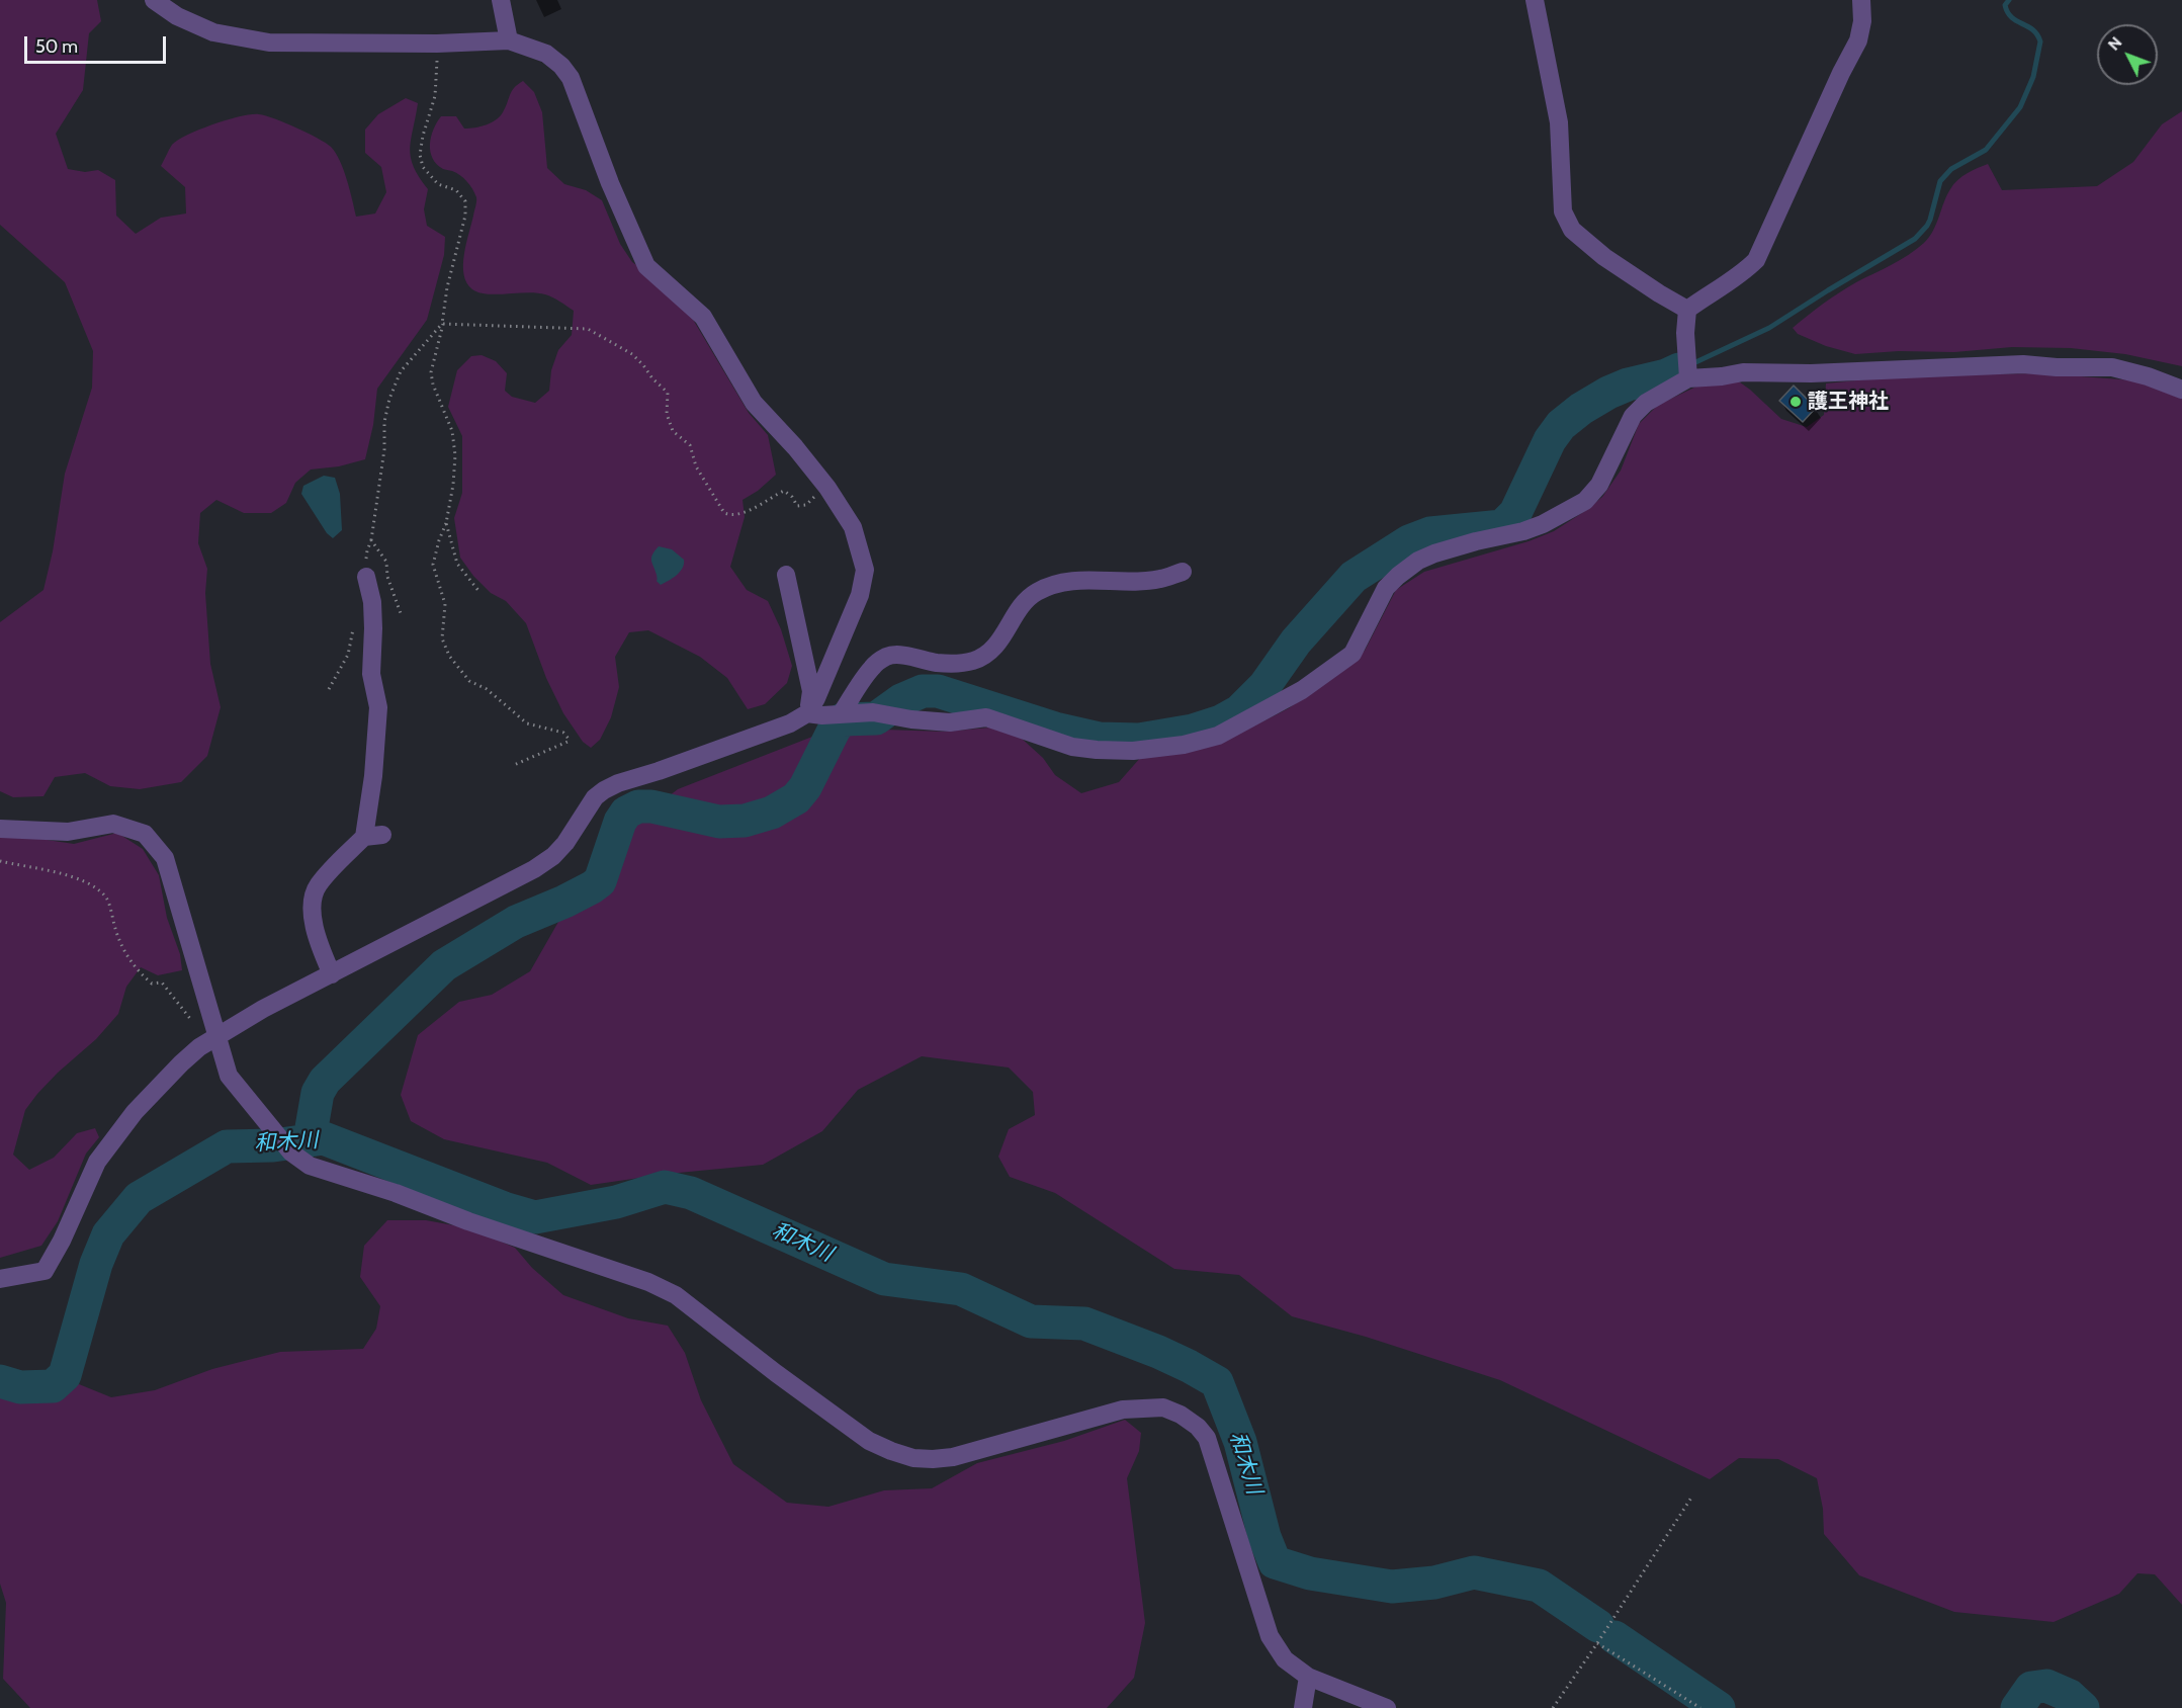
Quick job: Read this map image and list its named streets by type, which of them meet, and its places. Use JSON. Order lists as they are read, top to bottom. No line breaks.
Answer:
{"water":["和木川"],"places":["護王神社"],"scale_bar":"50 m","north":"top left"}
